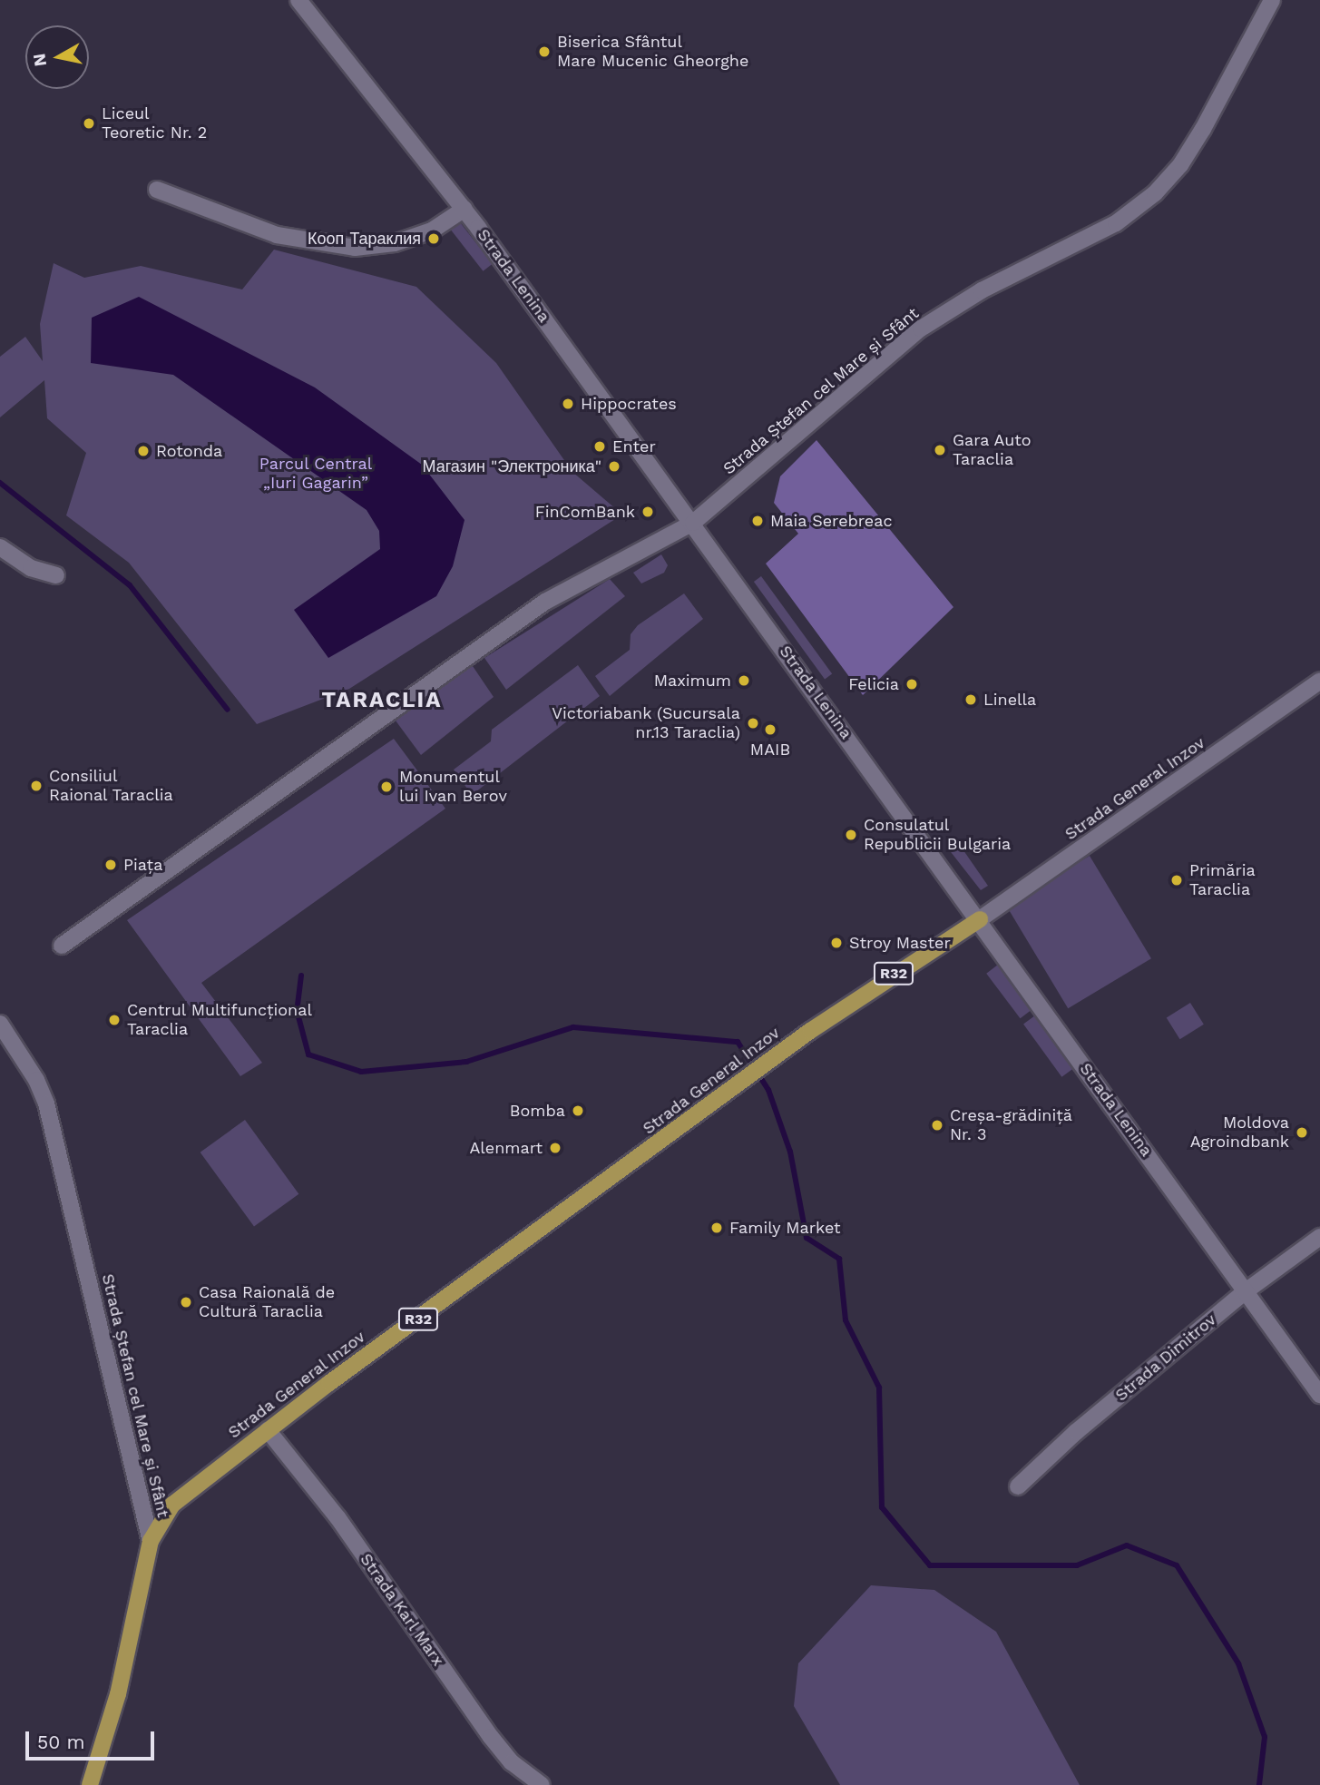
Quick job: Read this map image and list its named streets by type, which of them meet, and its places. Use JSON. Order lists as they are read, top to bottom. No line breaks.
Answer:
{"streets":{"main road":["Strada Ștefan cel Mare și Sfânt","Strada General Inzov","R32"],"street":["Strada Lenina","Strada Dimitrov","Strada Karl Marx"]},"crossings":[["Strada Lenina","Strada Ștefan cel Mare și Sfânt"],["Strada Lenina","Strada General Inzov"],["Strada Lenina","Strada Dimitrov"],["Strada Ștefan cel Mare și Sfânt","Strada General Inzov"],["Strada General Inzov","Strada Karl Marx"]],"districts":["TARACLIA"],"parks":["Parcul Central „Iuri Gagarin”"],"places":["Biserica Sfântul Mare Mucenic Gheorghe","Liceul Teoretic Nr. 2","Кооп Тараклия","Hippocrates","Enter","Gara Auto Taraclia","Rotonda","Магазин \"Электроника\"","FinComBank","Maia Serebreac","Maximum","Felicia","Linella","Victoriabank (Sucursala nr.13 Taraclia)","MAIB","Consiliul Raional Taraclia","Monumentul lui Ivan Berov","Consulatul Republicii Bulgaria","Piața","Primăria Taraclia","Stroy Master","Centrul Multifuncțional Taraclia","Bomba","Creșa-grădiniță Nr. 3","Moldova Agroindbank","Alenmart","Family Market","Casa Raională de Cultură Taraclia"],"scale_bar":"50 m","north":"left"}
